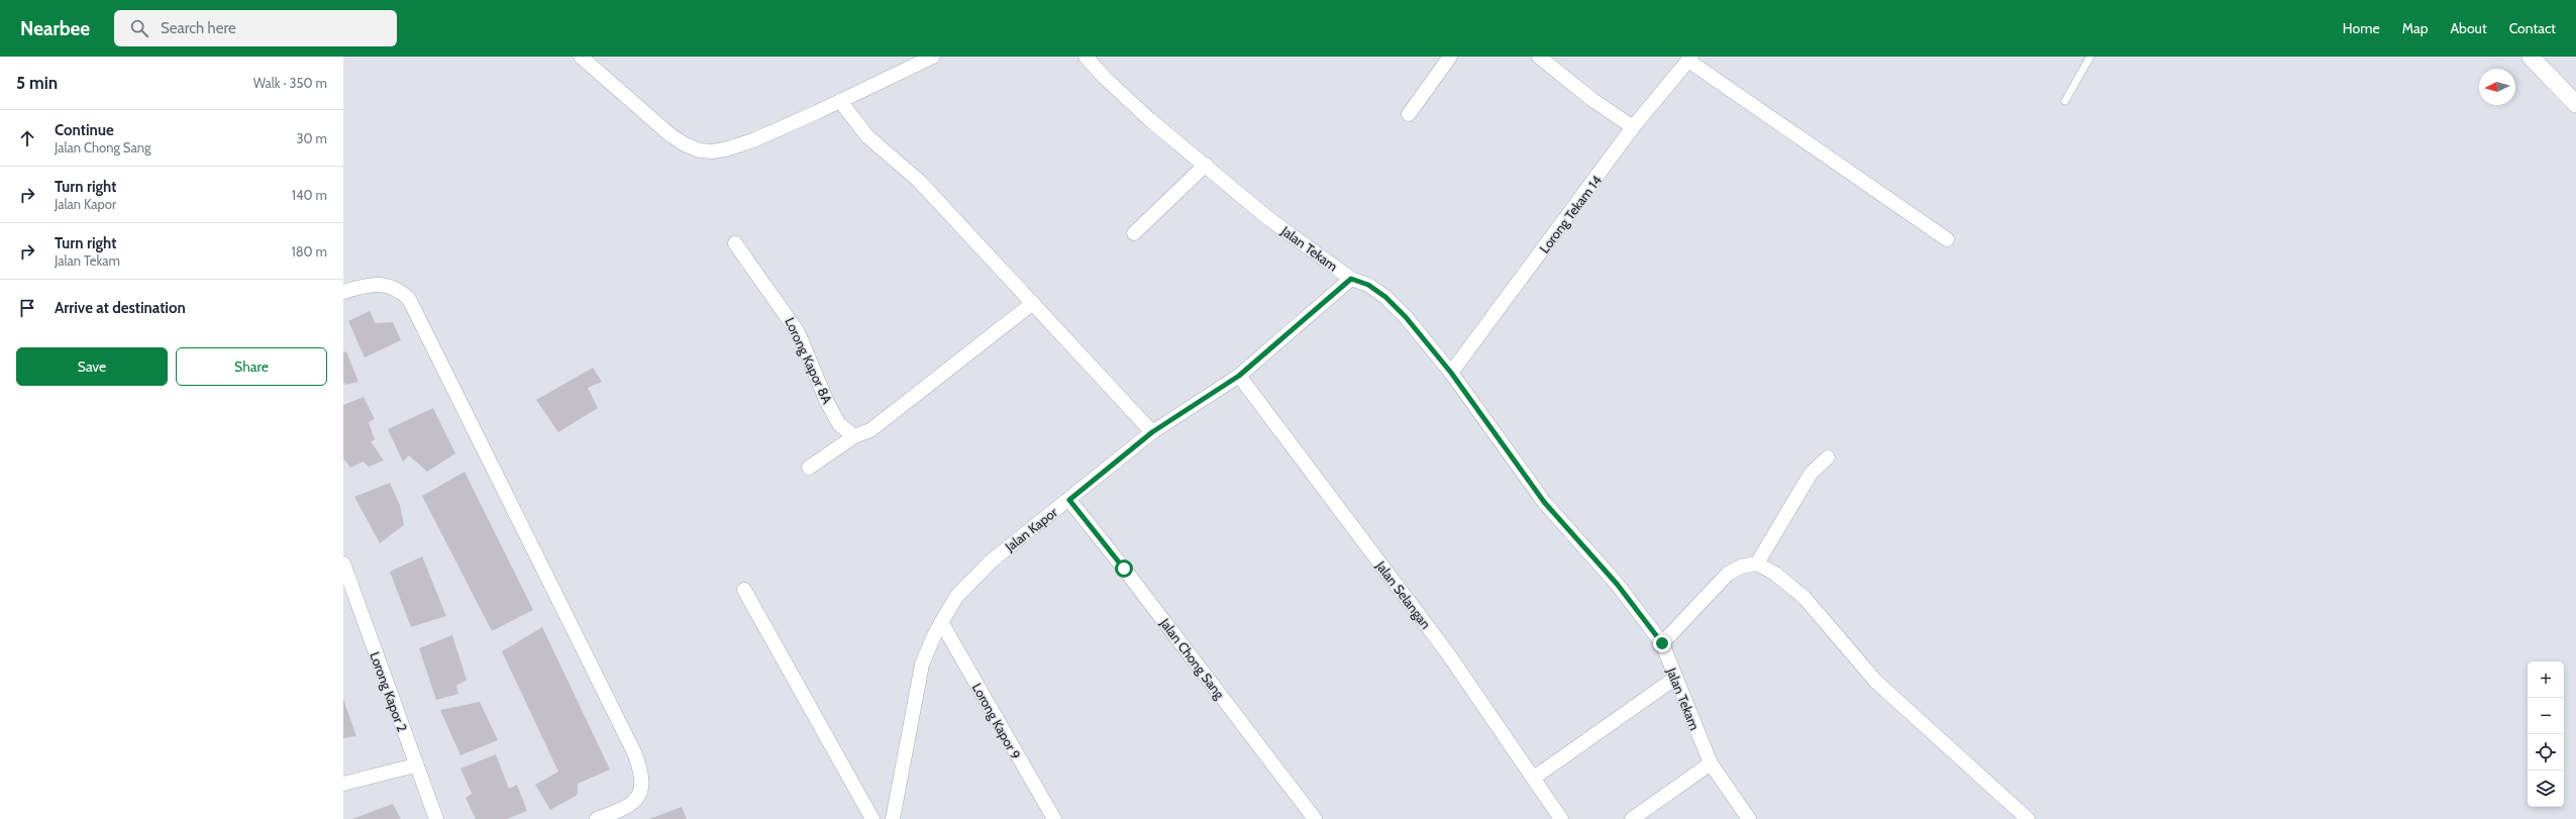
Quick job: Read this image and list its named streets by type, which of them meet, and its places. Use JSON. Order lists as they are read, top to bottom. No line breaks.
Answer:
{"streets":{"street":["Lorong Tekam 14","Jalan Tekam","Lorong Kapor 8A","Jalan Kapor","Jalan Selangan","Jalan Chong Sang","Lorong Kapor 2","Lorong Kapor 9"]},"crossings":[["Lorong Tekam 14","Jalan Tekam"],["Jalan Tekam","Jalan Kapor"],["Jalan Kapor","Jalan Selangan"],["Jalan Kapor","Jalan Chong Sang"],["Jalan Kapor","Lorong Kapor 9"]],"north":"left","page":{"header":"Nearbee","search":"Search here","nav":["Home","Map","About","Contact"],"heading":["5 min","Walk · 350 m"],"list":[["Continue","Jalan Chong Sang","30 m"],["Turn right","Jalan Kapor","140 m"],["Turn right","Jalan Tekam","180 m"],"Arrive at destination"],"buttons":["Save","Share"],"map_buttons":["+","−"]}}
